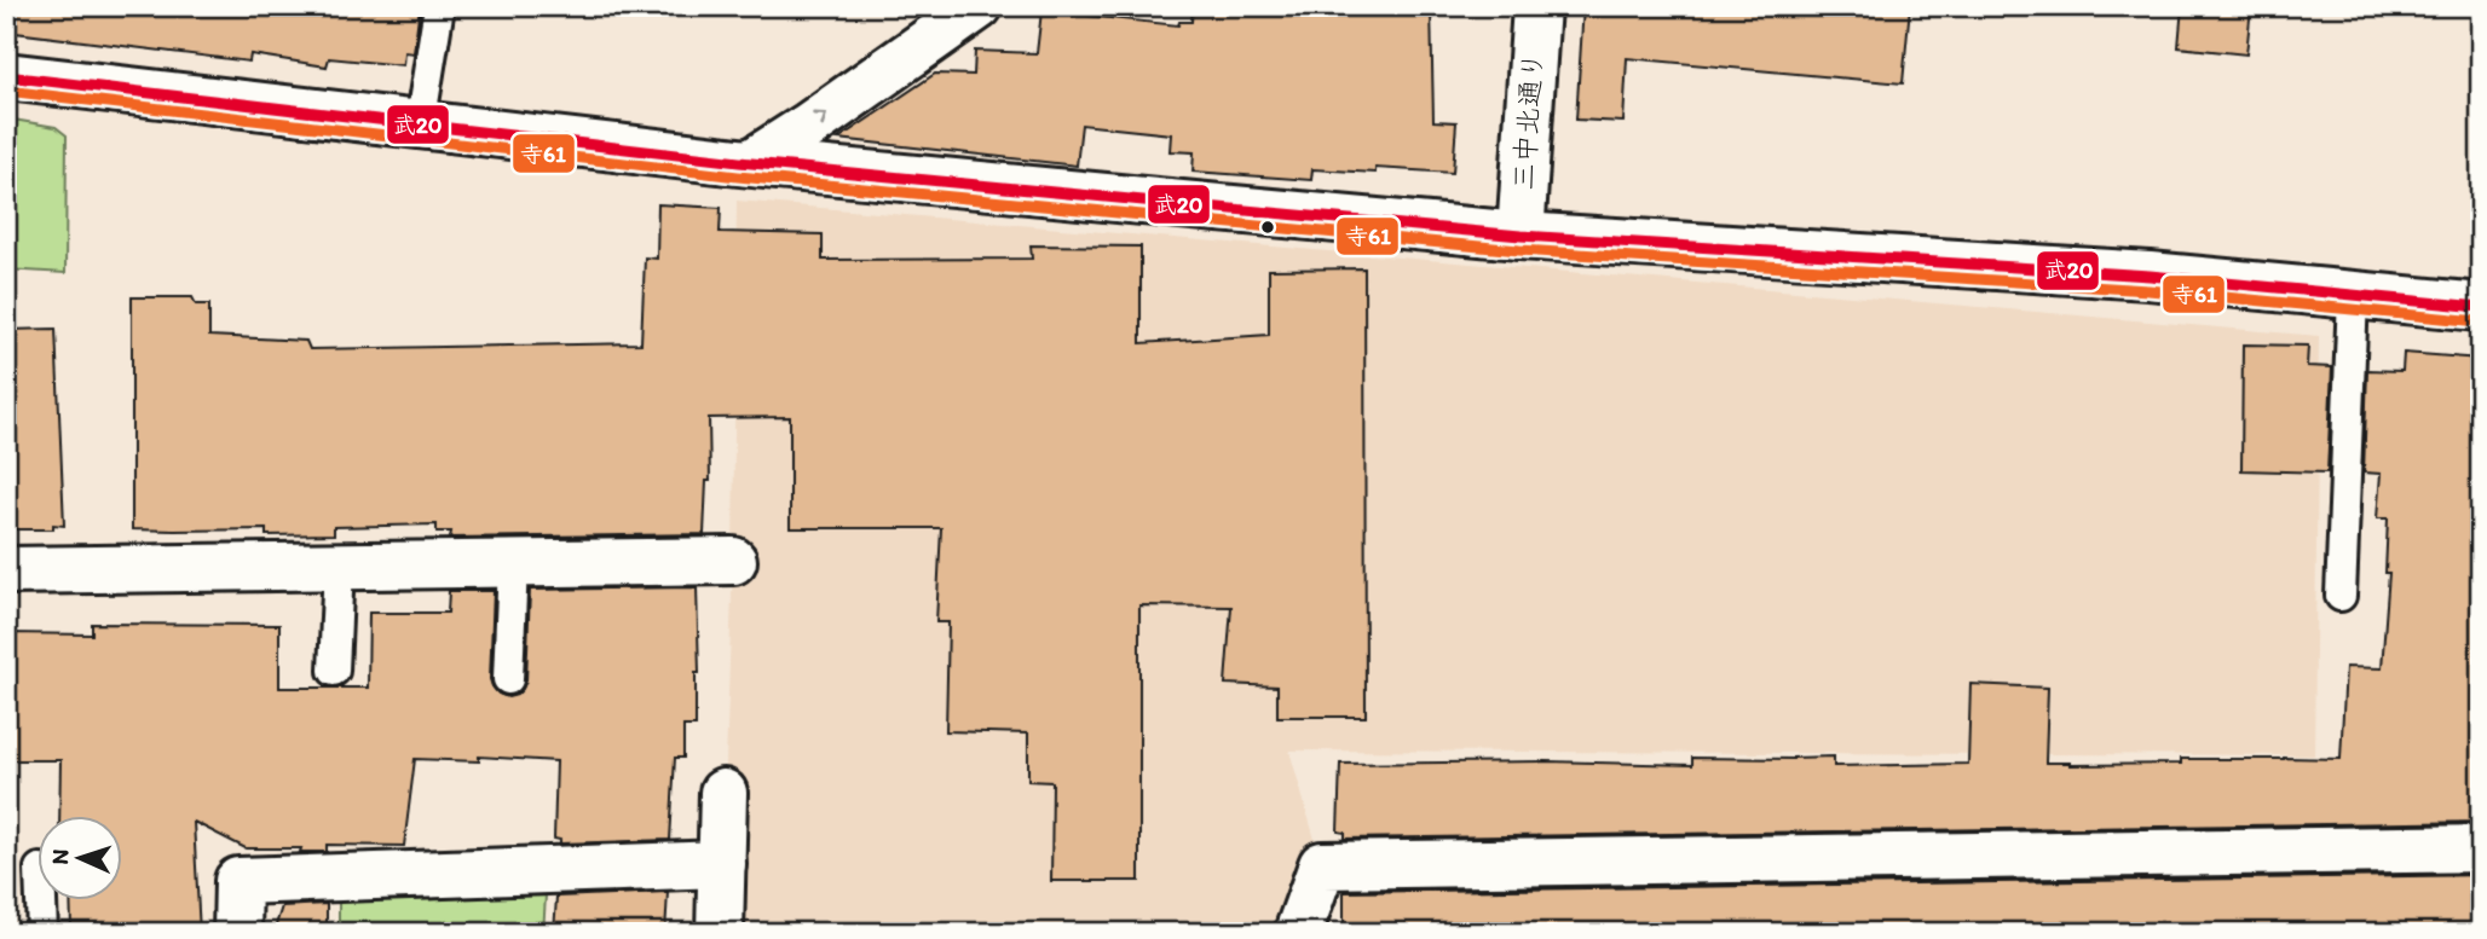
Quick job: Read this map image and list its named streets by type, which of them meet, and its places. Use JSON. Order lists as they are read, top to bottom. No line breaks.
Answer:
{"streets":{"street":["三中北通り"]},"lines":["transit line 武20","transit line 寺61"],"north":"left"}
